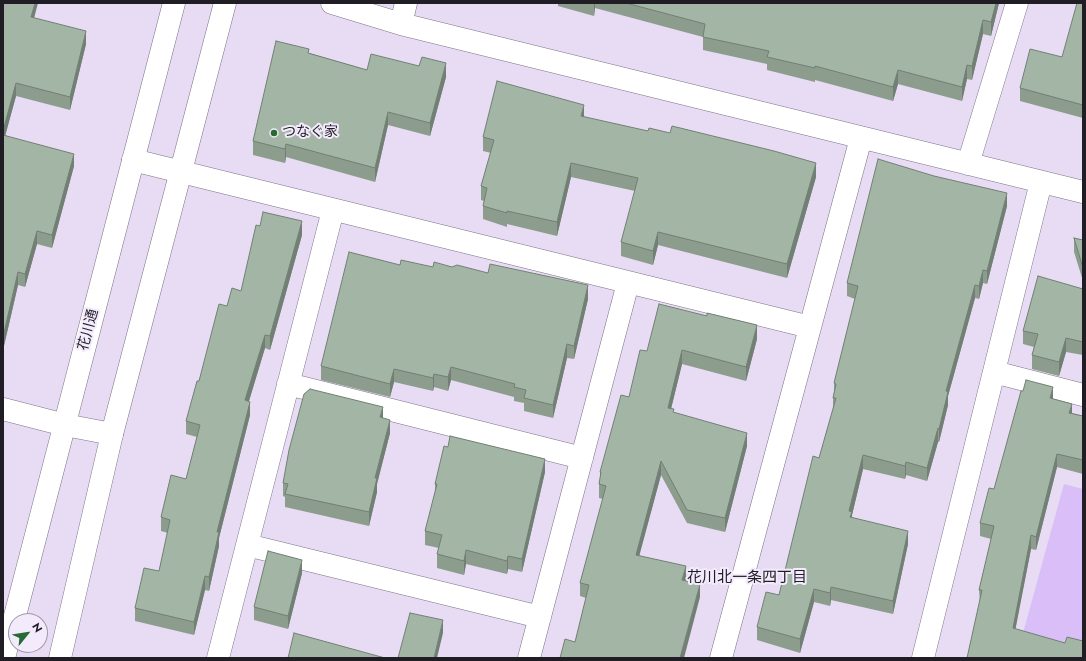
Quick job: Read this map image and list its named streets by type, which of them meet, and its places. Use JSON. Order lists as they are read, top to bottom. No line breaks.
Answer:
{"streets":{"street":["花川通"]},"districts":["花川北一条四丁目"],"places":["つなぐ家"],"north":"top right"}
